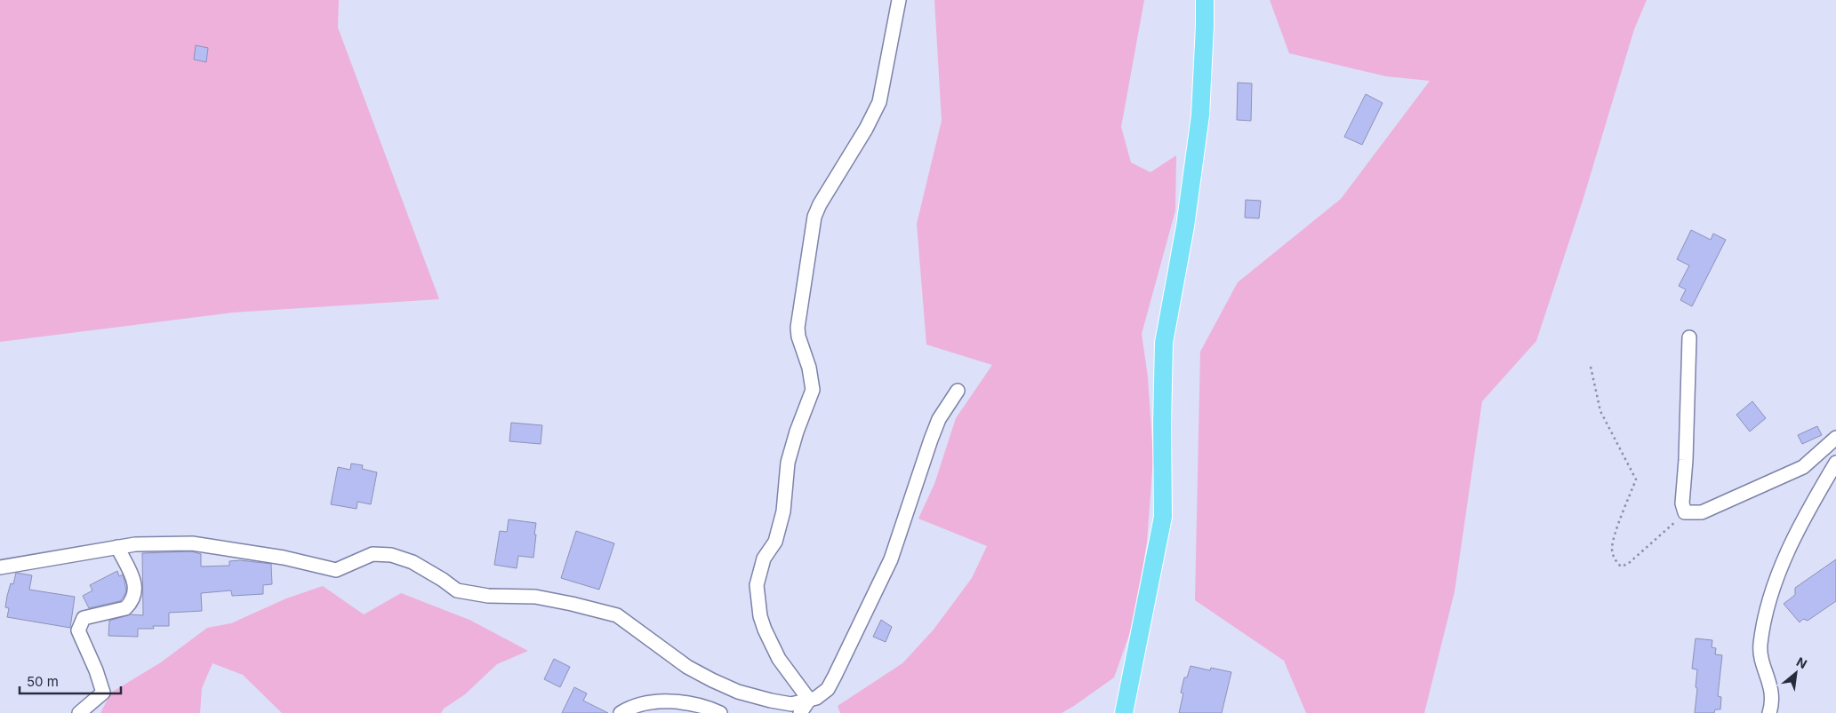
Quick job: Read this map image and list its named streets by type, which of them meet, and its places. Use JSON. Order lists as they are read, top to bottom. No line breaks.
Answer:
{"scale_bar":"50 m","north":"top right"}
